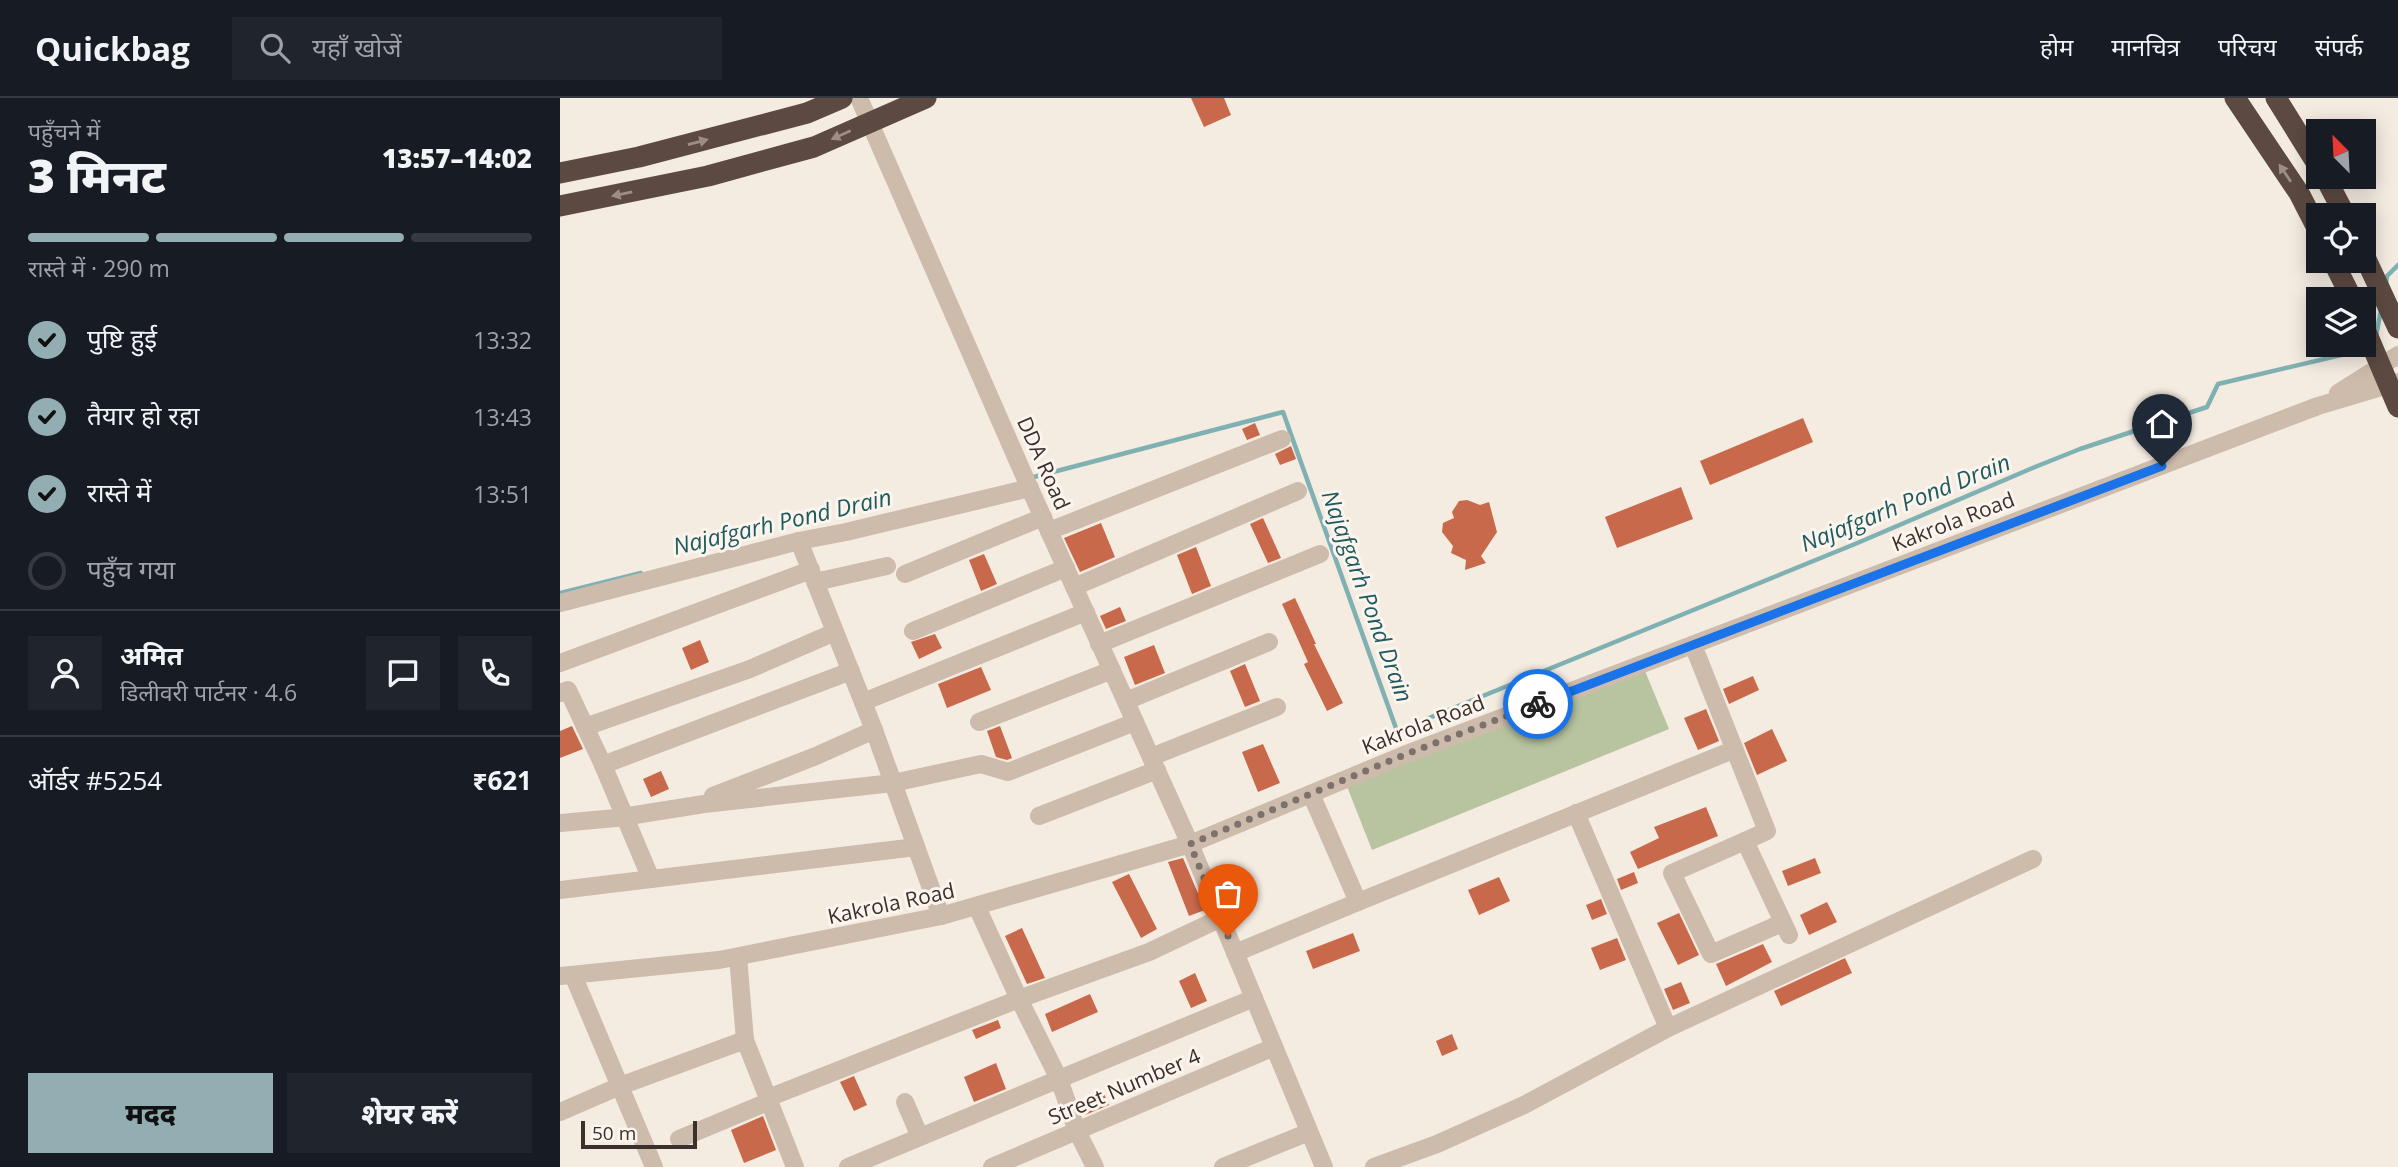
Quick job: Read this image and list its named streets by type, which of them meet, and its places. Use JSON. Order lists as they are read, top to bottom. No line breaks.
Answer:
{"streets":{"street":["DDA Road","Kakrola Road","Street Number 4"]},"crossings":[["DDA Road","Kakrola Road"],["DDA Road","Street Number 4"]],"water":["Najafgarh Pond Drain"],"scale_bar":"50 m","north":"top left","page":{"header":"Quickbag","search":"यहाँ खोजें","nav":["होम","मानचित्र","परिचय","संपर्क"],"heading":["3 मिनट","पहुँचने में","13:57–14:02"],"panel":["अमित","डिलीवरी पार्टनर · 4.6","ऑर्डर #5254","₹621"],"bar":"रास्ते में · 290 m","list":[["पुष्टि हुई","13:32"],["तैयार हो रहा","13:43"],["रास्ते में","13:51"],"पहुँच गया"],"buttons":["मदद","शेयर करें"],"scale":"50 m"}}
